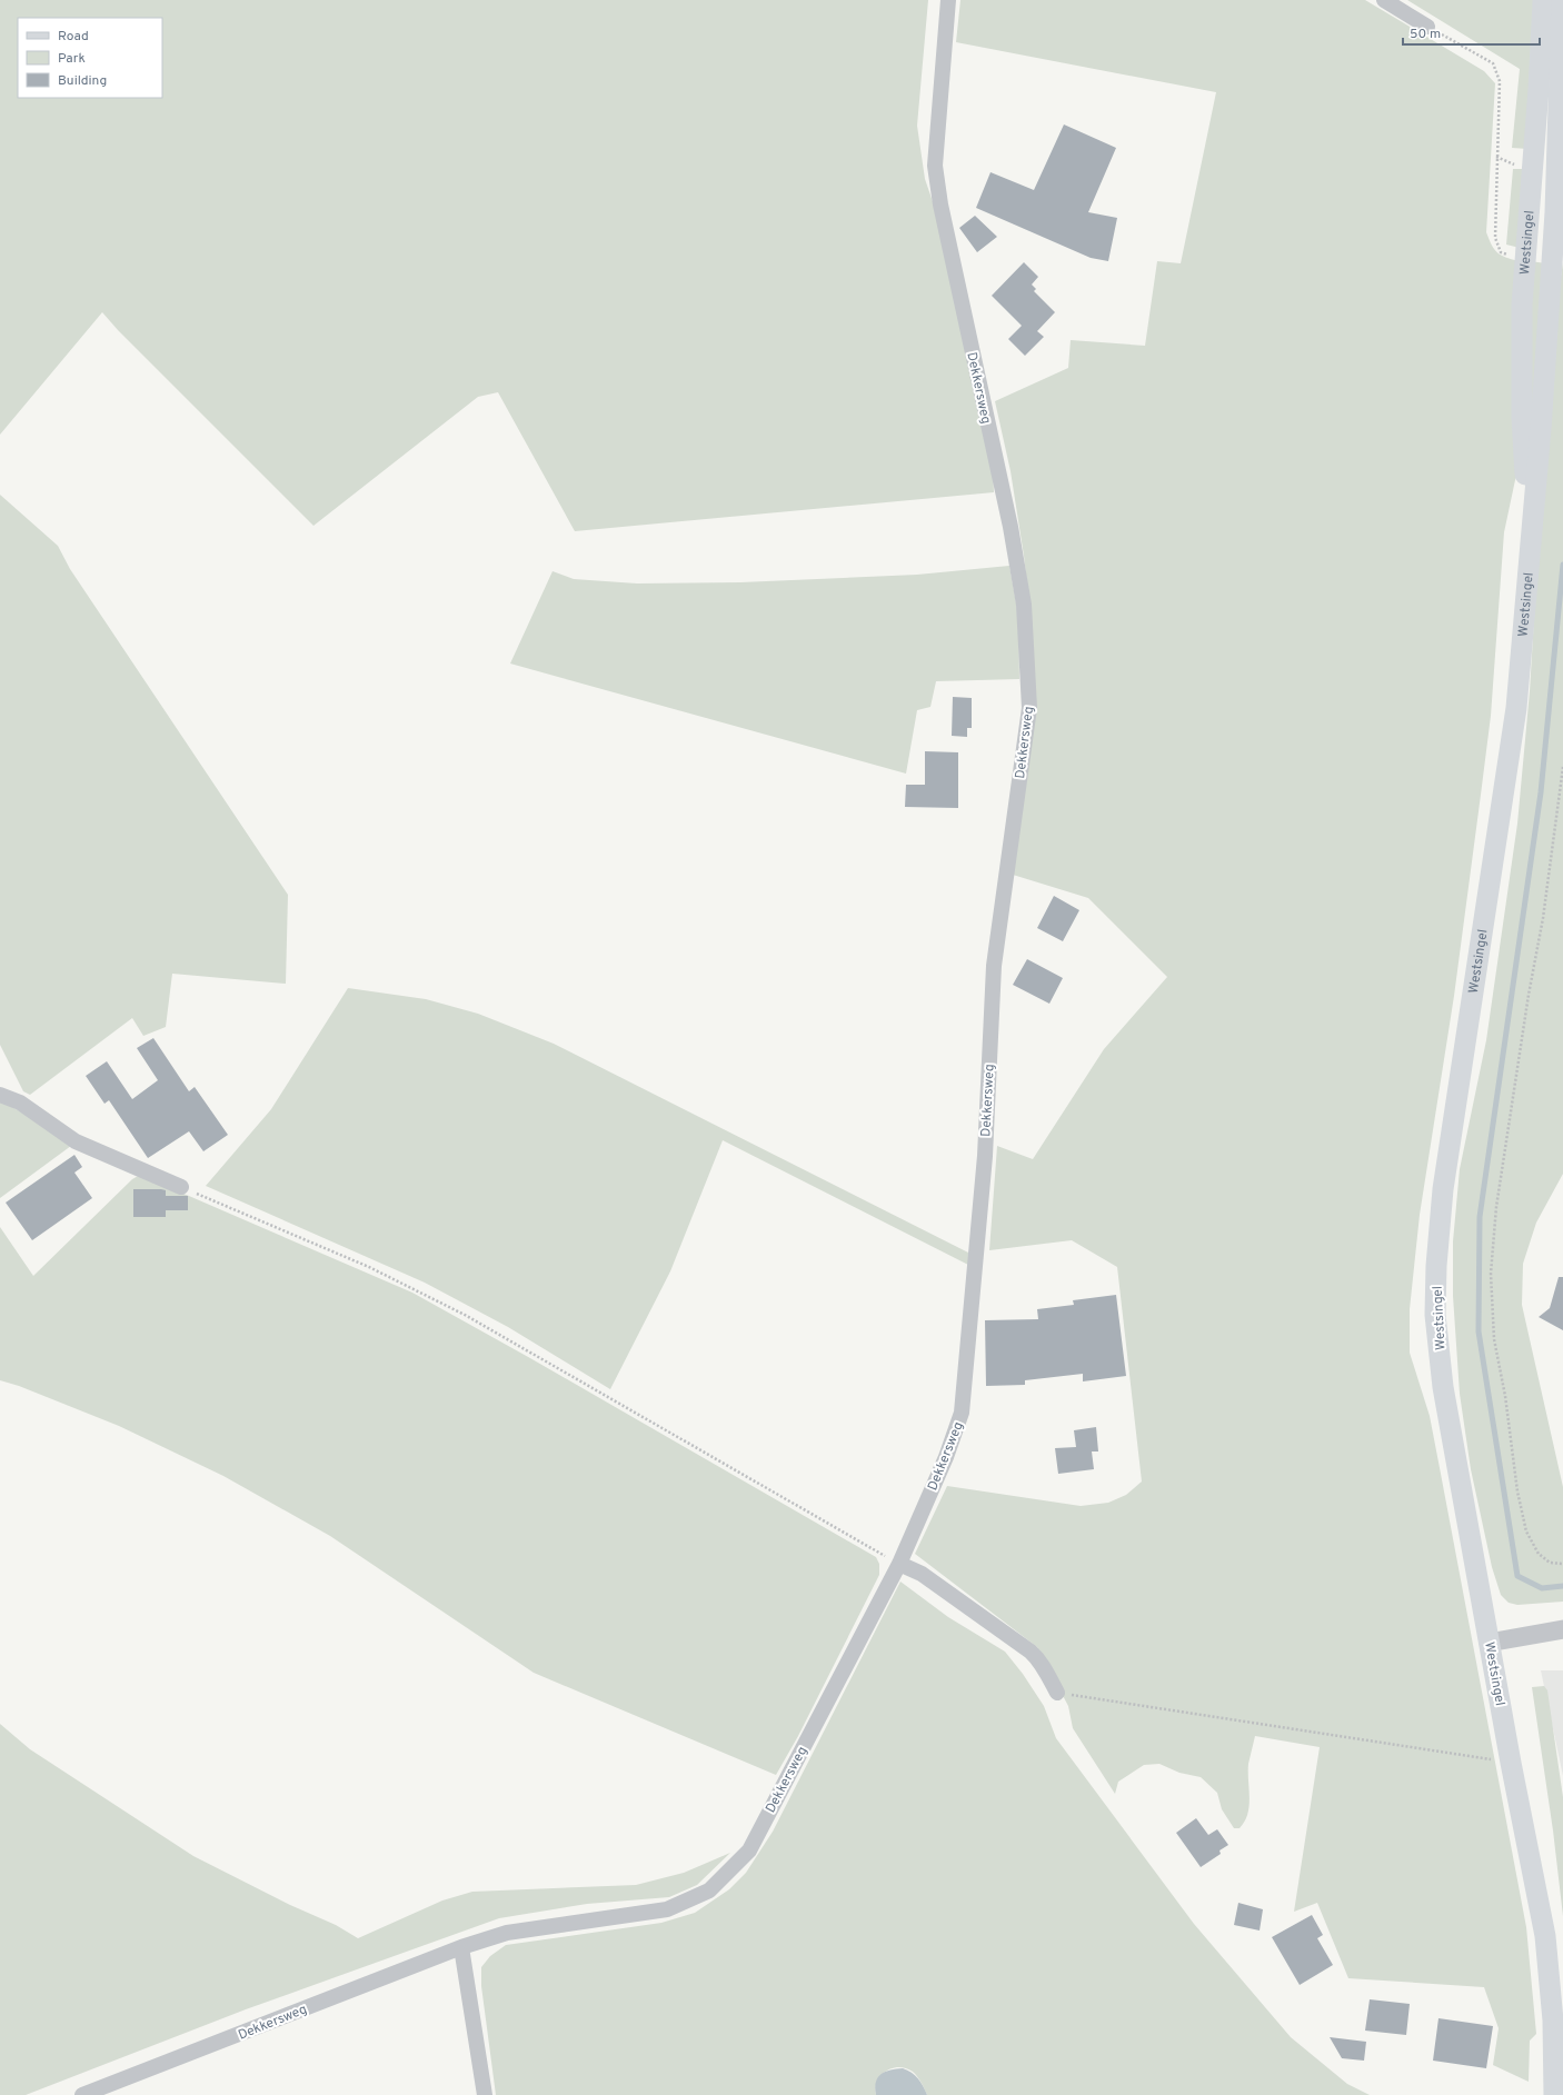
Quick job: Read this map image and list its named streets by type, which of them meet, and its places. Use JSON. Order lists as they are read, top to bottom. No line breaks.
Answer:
{"streets":{"main road":["Westsingel"],"street":["Dekkersweg"]},"legend":["Road","Park","Building"],"scale_bar":"50 m"}
